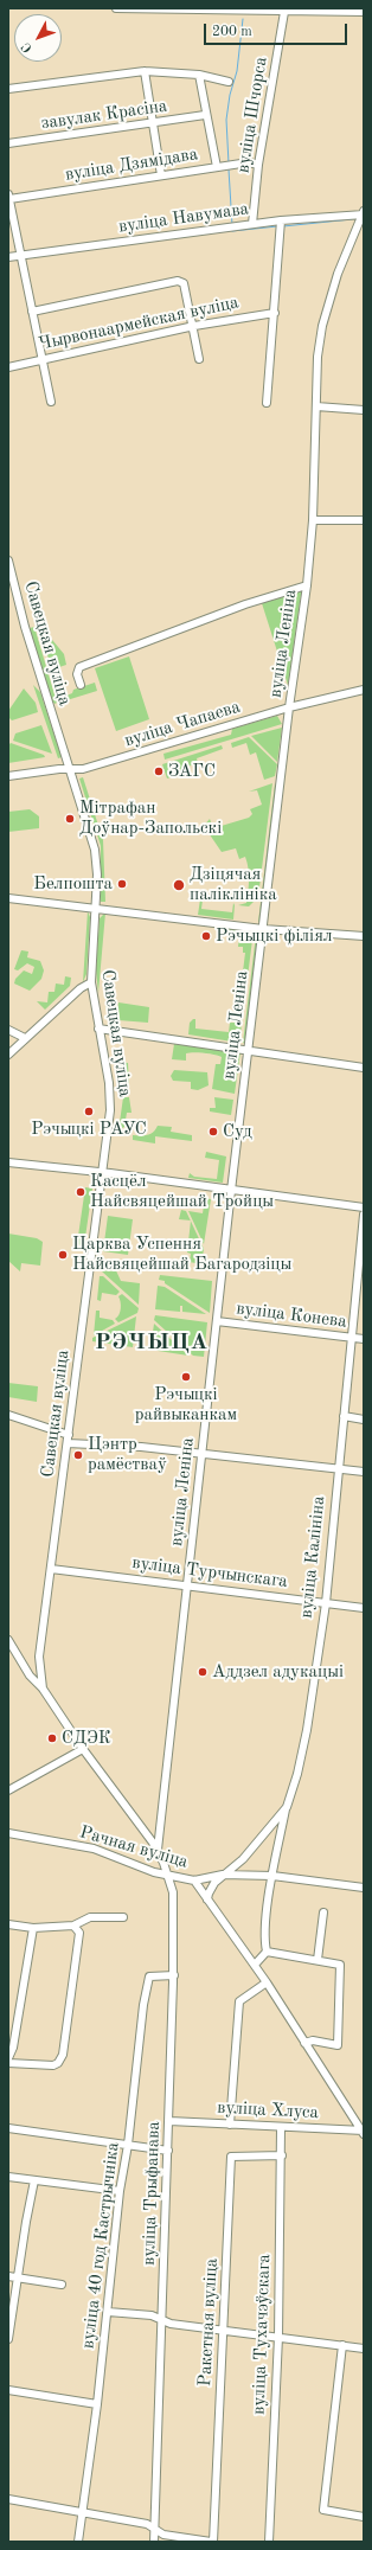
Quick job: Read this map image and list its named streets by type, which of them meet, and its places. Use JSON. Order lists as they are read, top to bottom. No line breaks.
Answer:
{"streets":{"street":["завулак Красіна","вуліца Шчорса","вуліца Дзямідава","вуліца Навумава","Чырвонаармейская вуліца","Савецкая вуліца","вуліца Леніна","вуліца Чапаева","вуліца Конева","вуліца Калініна","вуліца Турчынскага","Рачная вуліца","вуліца Хлуса","вуліца Трыфанава","вуліца 40 год Кастрычніка","Ракетная вуліца","вуліца Тухачэўскага"]},"crossings":[["вуліца Шчорса","вуліца Дзямідава"],["вуліца Шчорса","вуліца Навумава"],["вуліца Навумава","вуліца Леніна"],["Савецкая вуліца","вуліца Чапаева"],["Савецкая вуліца","вуліца Турчынскага"],["вуліца Леніна","вуліца Чапаева"],["вуліца Леніна","вуліца Конева"],["вуліца Леніна","вуліца Турчынскага"],["вуліца Леніна","вуліца Трыфанава"],["вуліца Конева","вуліца Калініна"],["вуліца Калініна","вуліца Турчынскага"],["вуліца Калініна","Рачная вуліца"],["Рачная вуліца","вуліца Трыфанава"],["вуліца Хлуса","вуліца Трыфанава"],["вуліца Хлуса","вуліца Тухачэўскага"],["вуліца Трыфанава","вуліца 40 год Кастрычніка"],["Ракетная вуліца","вуліца Тухачэўскага"]],"districts":["РЭЧЫЦА"],"places":["ЗАГС","Мітрафан Доўнар-Запольскі","Белпошта","Дзіцячая паліклініка","Рэчыцкі філіял","Рэчыцкі РАУС","Суд","Касцёл Найсвяцейшай Тройцы","Царква Успення Найсвяцейшай Багародзіцы","Рэчыцкі райвыканкам","Цэнтр рамёстваў","Аддзел адукацыі","СДЭК"],"scale_bar":"200 m","north":"bottom left"}
